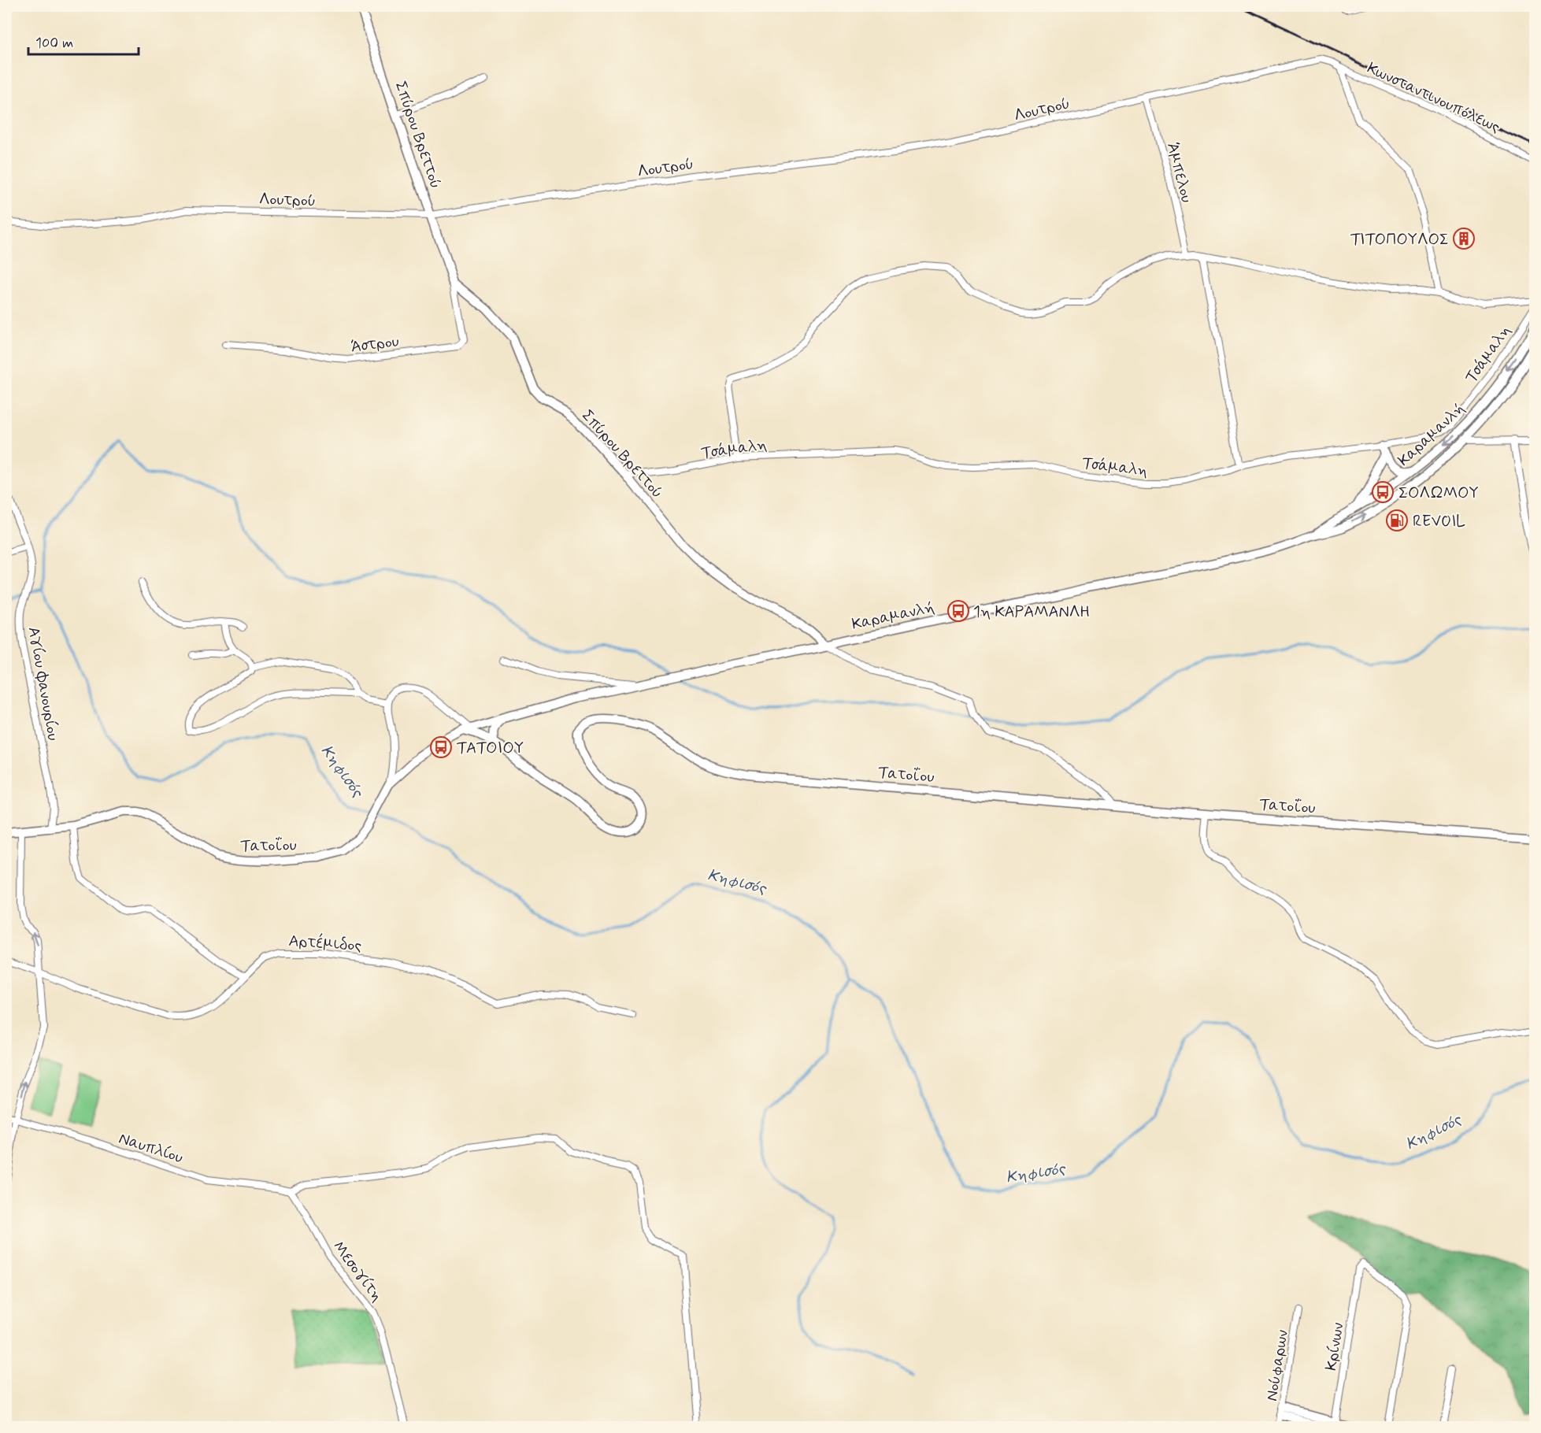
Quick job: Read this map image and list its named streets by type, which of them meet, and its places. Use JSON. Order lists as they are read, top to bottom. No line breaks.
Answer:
{"streets":{"street":["Κωνσταντινουπόλεως","Λουτρού","Σπύρου Βρεττού","Άμπελου","Άστρου","Τσάμαλη","Καραμανλή","Αγίου Φανουρίου","Τατοΐου","Αρτέμιδος","Ναυπλίου","Μεσογίτη","Κρίνων","Νούφαρων"]},"crossings":[["Κωνσταντινουπόλεως","Λουτρού"],["Λουτρού","Σπύρου Βρεττού"],["Λουτρού","Άμπελου"],["Σπύρου Βρεττού","Άστρου"],["Σπύρου Βρεττού","Τσάμαλη"],["Σπύρου Βρεττού","Καραμανλή"],["Καραμανλή","Τατοΐου"],["Αγίου Φανουρίου","Τατοΐου"],["Ναυπλίου","Μεσογίτη"]],"water":["Κηφισός"],"places":{"building":["ΤΙΤΟΠΟΥΛΟΣ"],"bus stop":["ΣΟΛΩΜΟΥ","1η ΚΑΡΑΜΑΝΛΗ","ΤΑΤΟΙΟΥ"],"fuel station":["REVOIL"]},"scale_bar":"100 m"}
